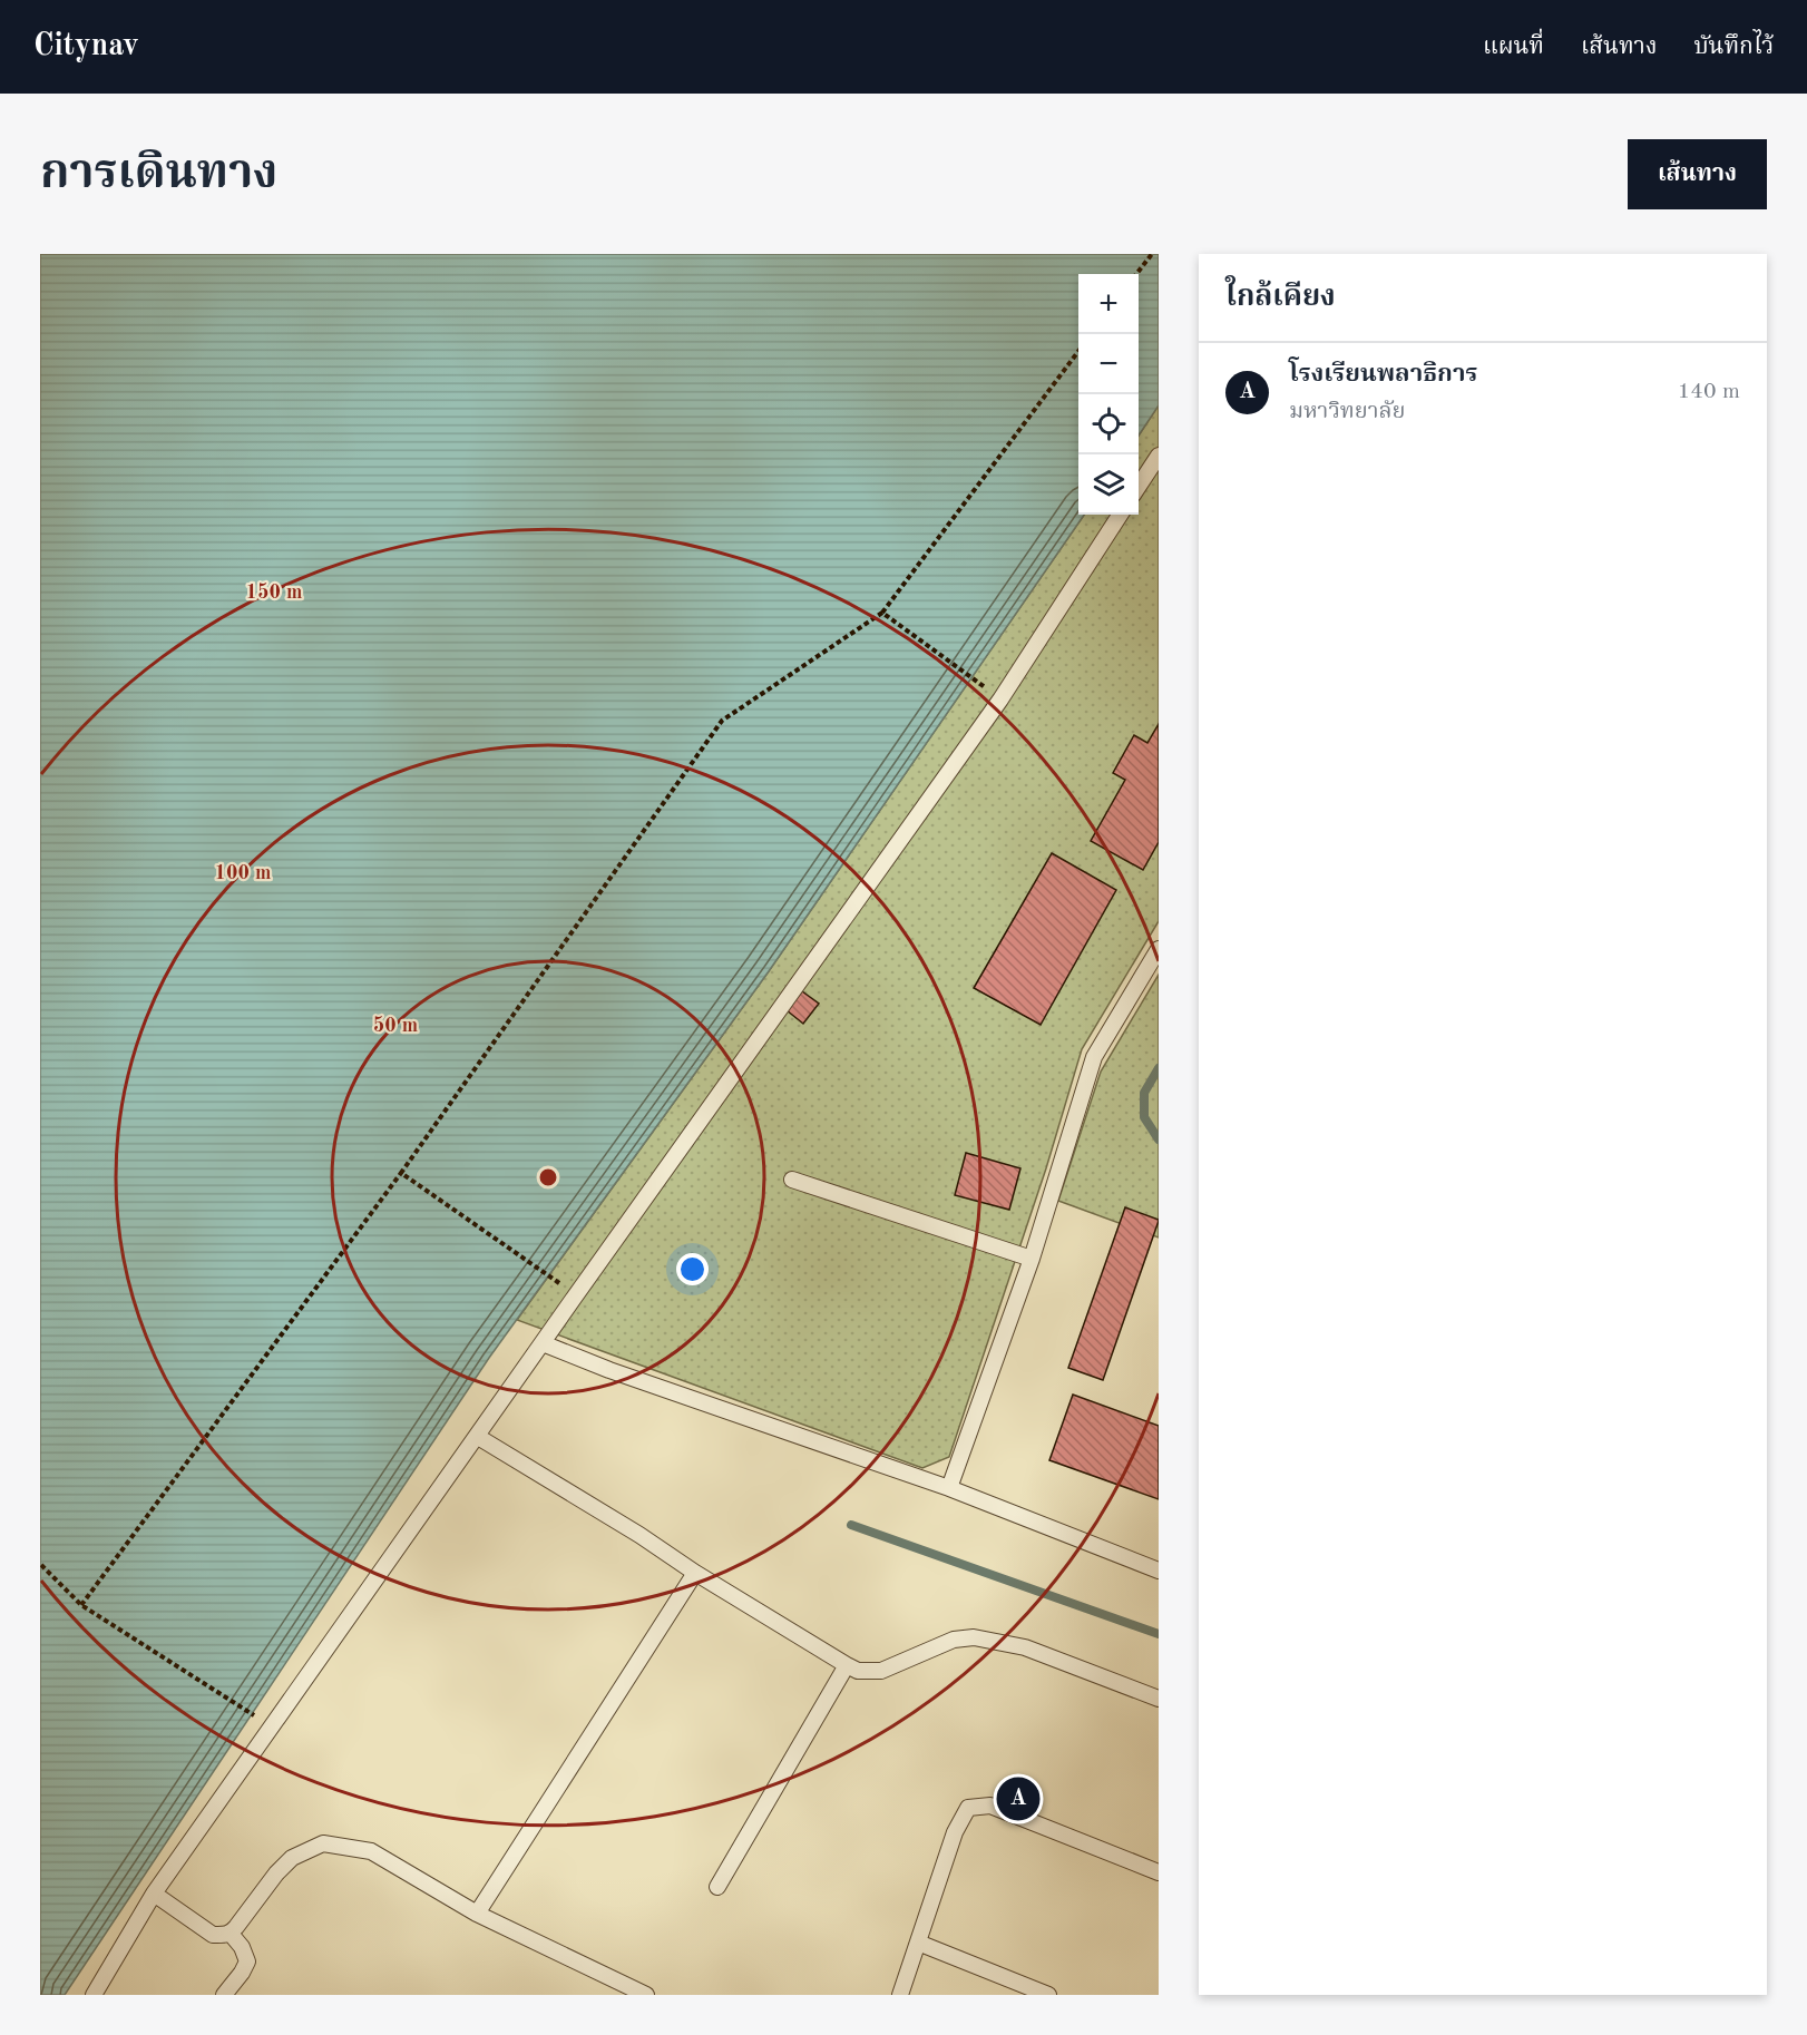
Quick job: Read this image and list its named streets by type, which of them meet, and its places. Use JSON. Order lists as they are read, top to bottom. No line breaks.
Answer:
{"page":{"header":"Citynav","nav":["แผนที่","เส้นทาง","บันทึกไว้"],"title":"การเดินทาง","buttons":"เส้นทาง","heading":"ใกล้เคียง","map_buttons":["+","−"],"list":[{"mark":"A","name":"โรงเรียนพลาธิการ","note":"มหาวิทยาลัย","value":"140 m"}],"pins":"A"},"rings":["150 m","100 m","50 m"]}
